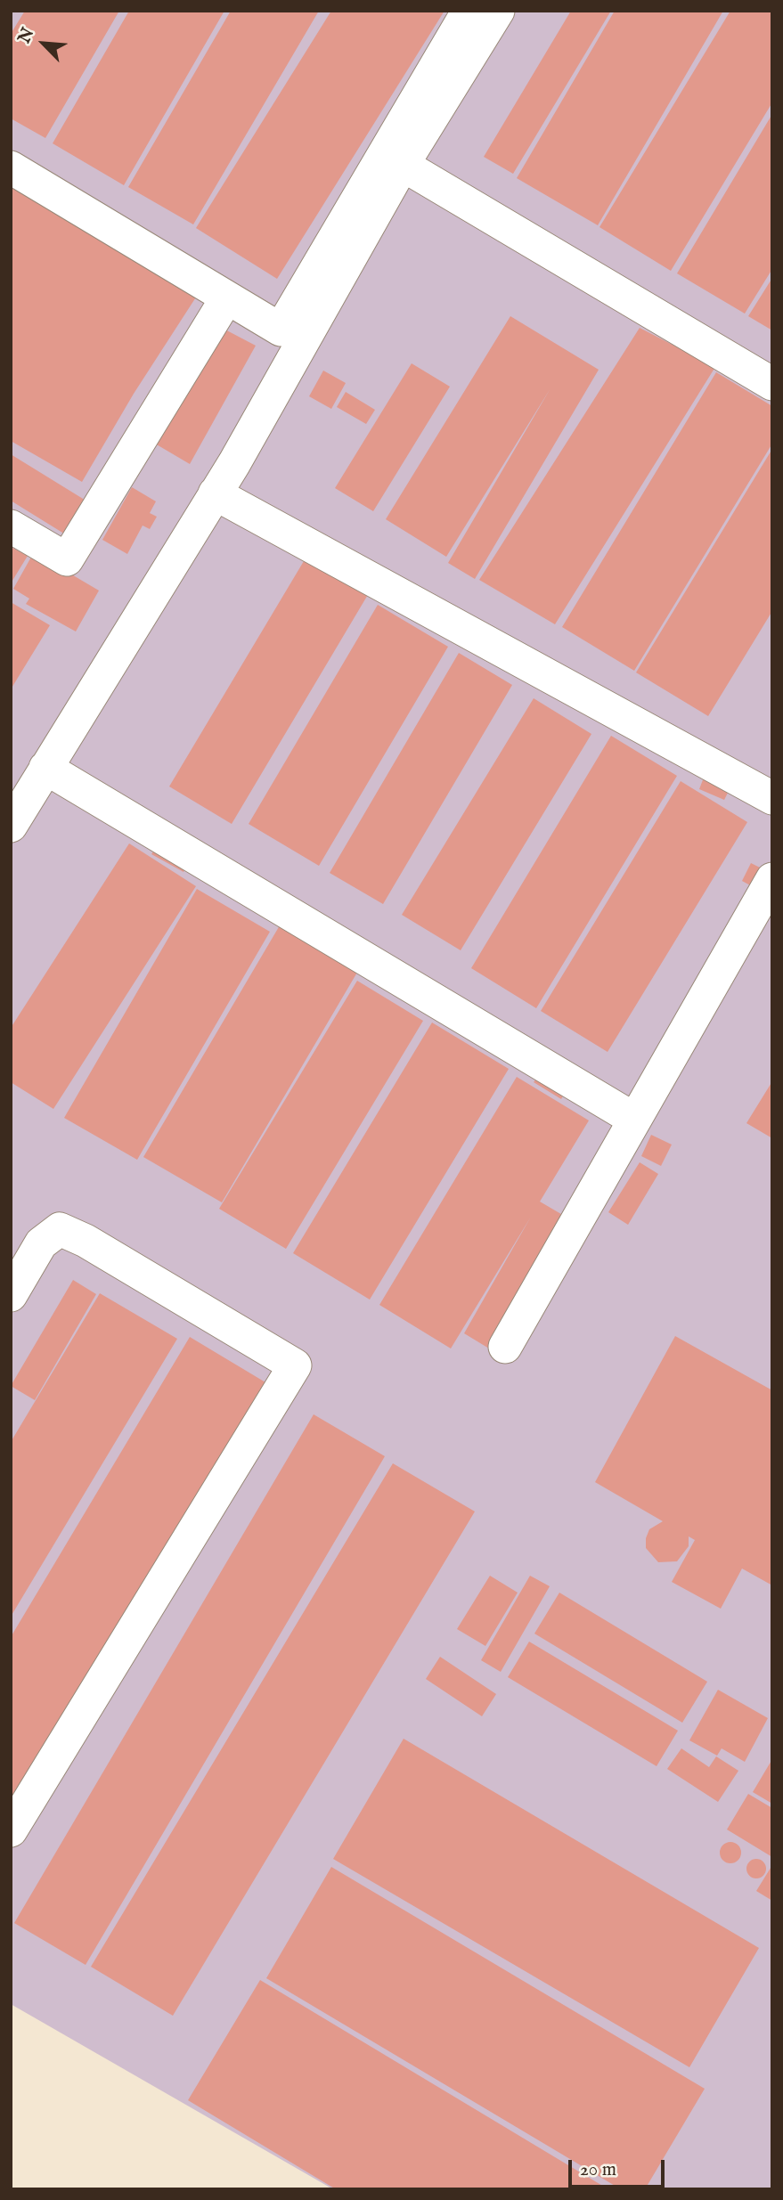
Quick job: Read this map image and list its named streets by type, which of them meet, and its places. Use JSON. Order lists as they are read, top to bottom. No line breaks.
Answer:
{"scale_bar":"20 m","north":"top left"}
